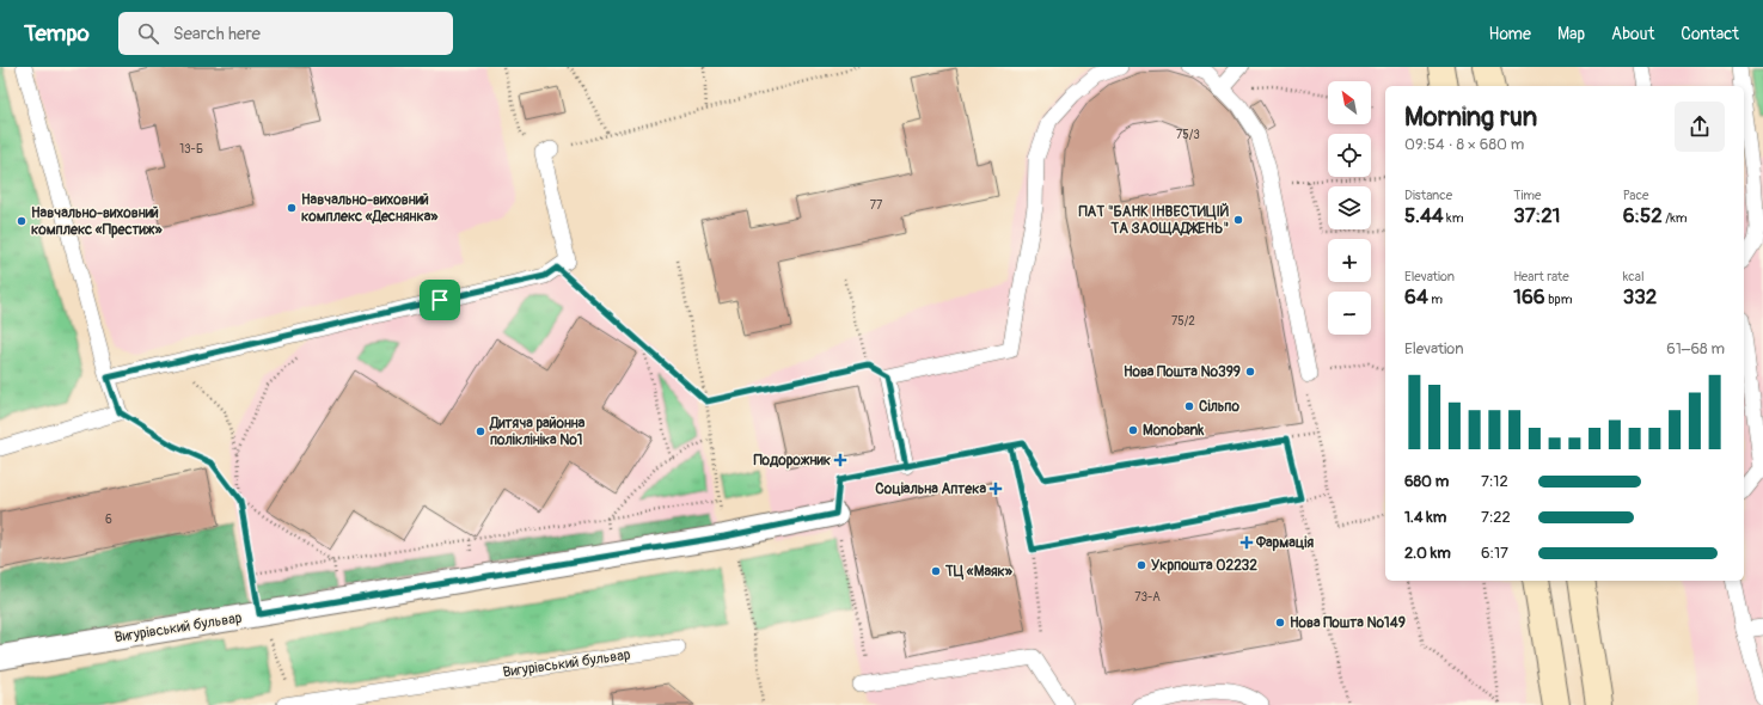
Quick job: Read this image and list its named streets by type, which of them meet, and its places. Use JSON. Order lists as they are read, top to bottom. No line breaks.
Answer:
{"streets":{"street":["Вигурівський бульвар"]},"places":{"other":["Навчально-виховний комплекс «Деснянка»","ПАТ \"БАНК ІНВЕСТИЦІЙ ТА ЗАОЩАДЖЕНЬ\"","Навчально-виховний комплекс «Престиж»","Нова Пошта №399","Сільпо","Monobank","Дитяча районна поліклініка №1","Укрпошта 02232","ТЦ «Маяк»","Нова Пошта №149"],"health":["Подорожник","Соціальна Аптека","Фармація"]},"house_numbers":["75/3","13-Б","77","75/2","6","73-А"],"north":"top left","page":{"header":"Tempo","search":"Search here","nav":["Home","Map","About","Contact"],"map_buttons":["+","−"],"heading":["Morning run","09:54 · 8 × 680 m"],"stats":[["Distance","5.44 km"],["Time","37:21"],["Pace","6:52 /km"],["Elevation","64 m"],["Heart rate","166 bpm"],["kcal","332"]],"chart":["Elevation","61–68 m"],"list":[{"name":"680 m","note":"7:12"},{"name":"1.4 km","note":"7:22"},{"name":"2.0 km","note":"6:17"}]}}
